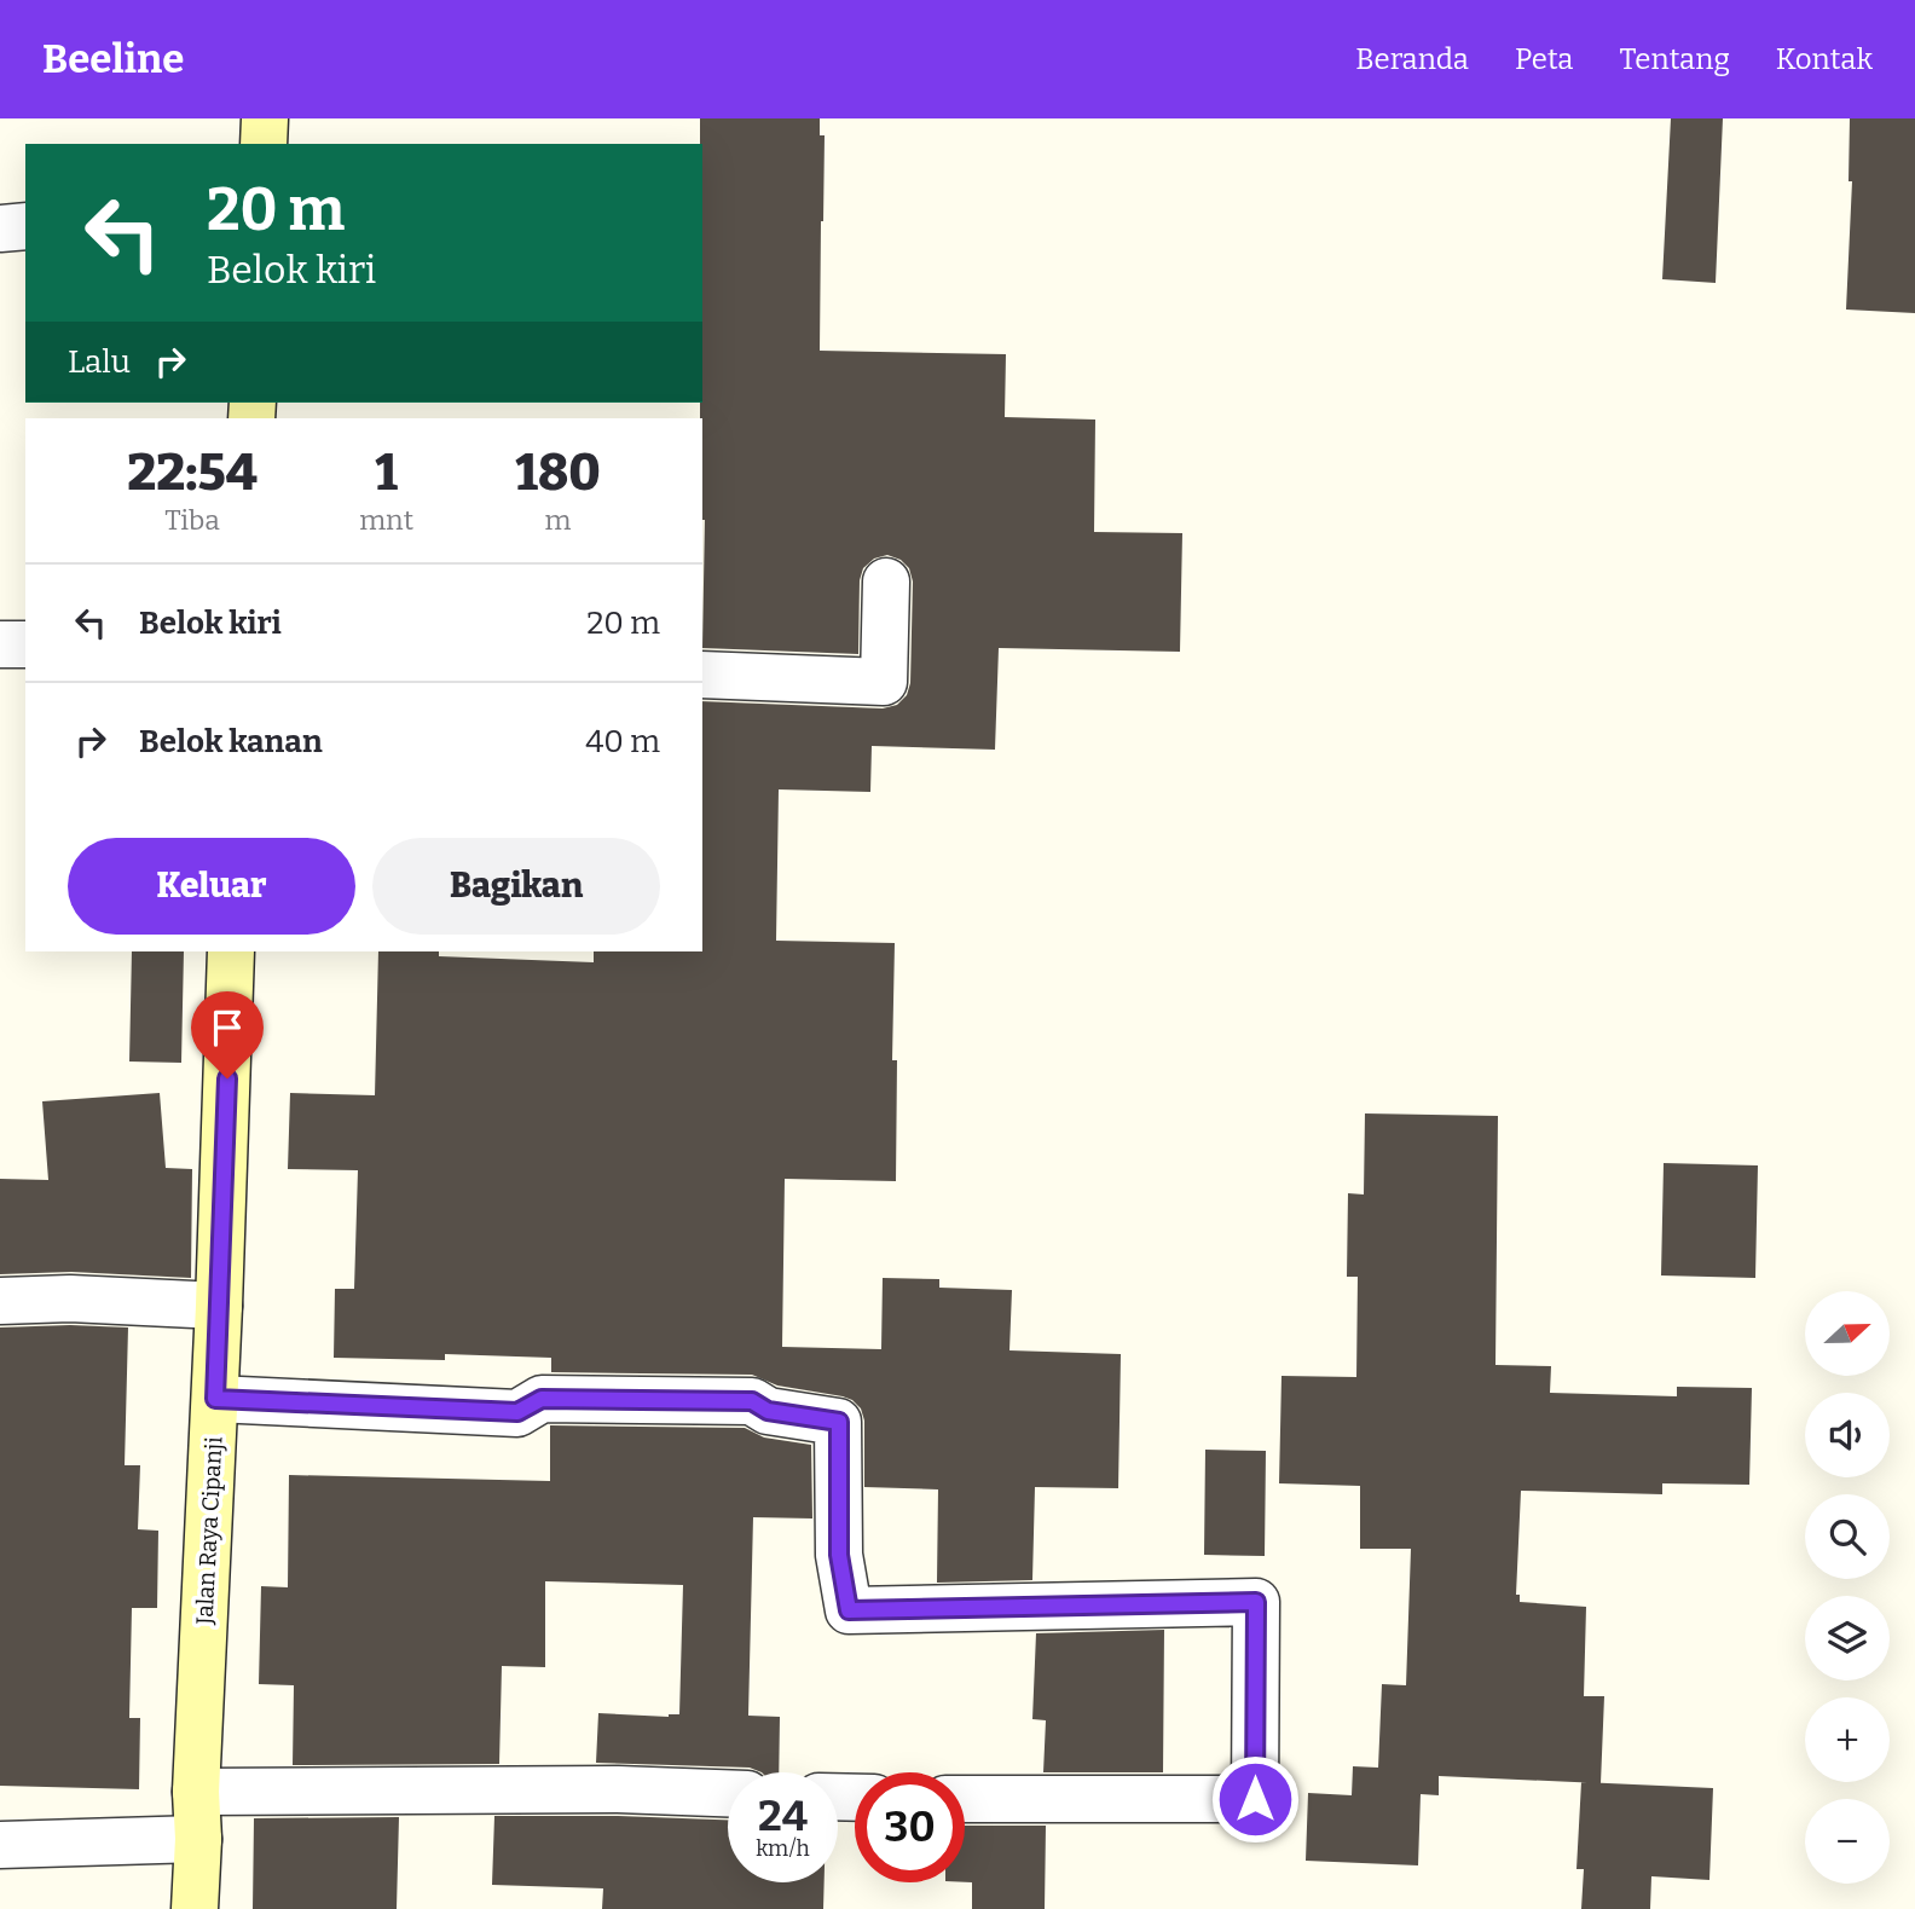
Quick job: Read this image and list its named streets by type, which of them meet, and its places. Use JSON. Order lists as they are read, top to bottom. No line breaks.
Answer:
{"streets":{"main road":["Jalan Raya Cipanji"]},"north":"right","page":{"header":"Beeline","nav":["Beranda","Peta","Tentang","Kontak"],"turn":["20 m","Belok kiri"],"then":"Lalu","eta":["22:54","Tiba","1","mnt","180","m"],"list":[{"name":"Belok kiri","value":"20 m"},{"name":"Belok kanan","value":"40 m"}],"buttons":["Keluar","Bagikan"],"map_buttons":["+","−"],"speed":"24 km/h","limit":"30"}}
